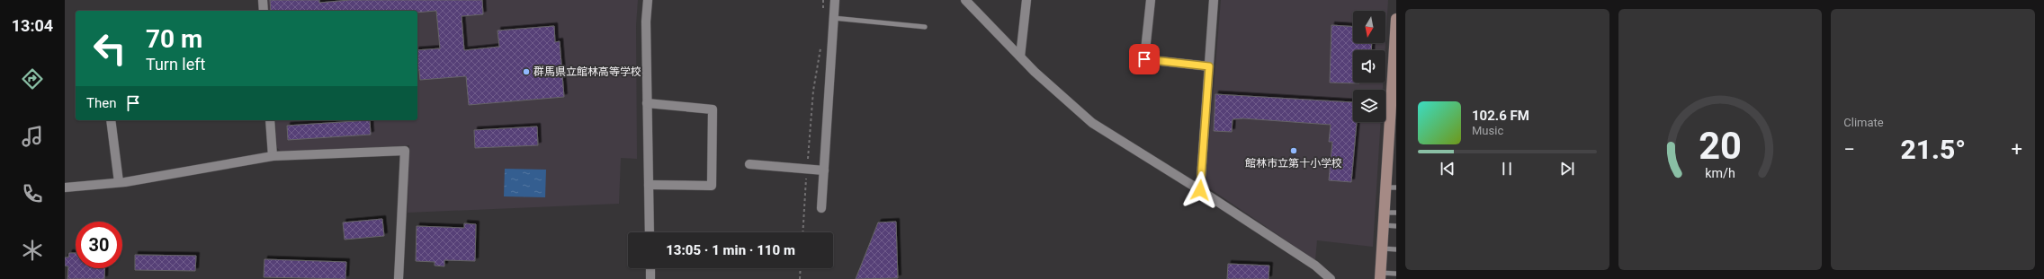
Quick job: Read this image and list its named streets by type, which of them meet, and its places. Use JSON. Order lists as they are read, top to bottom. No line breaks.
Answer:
{"places":["群馬県立館林高等学校","館林市立第十小学校"],"north":"bottom","page":{"tabs":"13:04","tile":"Climate","turn":["70 m","Turn left"],"then":"Then","song":["102.6 FM","Music"],"heat":["−","21.5°","+"],"limit":"30","trip":"13:05 · 1 min · 110 m","gauge":["20","km/h"]}}
